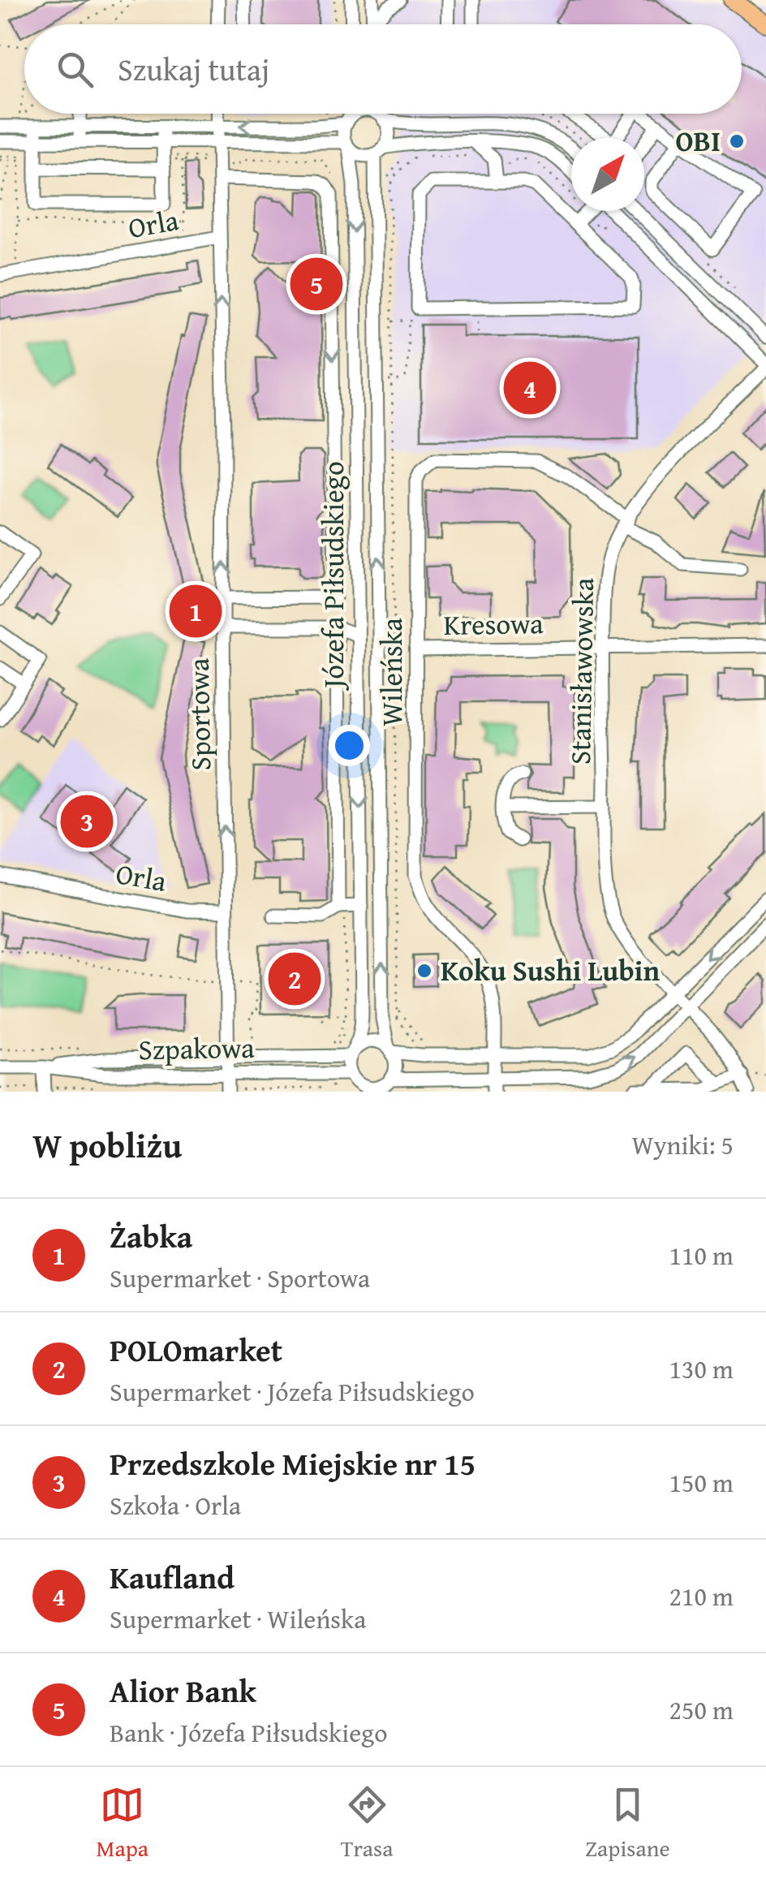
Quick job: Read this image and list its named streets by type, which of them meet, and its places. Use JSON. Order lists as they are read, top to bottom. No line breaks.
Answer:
{"streets":{"street":["Orla","Józefa Piłsudskiego","Kresowa","Stanisławowska","Wileńska","Sportowa","Szpakowa"]},"crossings":[["Orla","Sportowa"],["Józefa Piłsudskiego","Szpakowa"],["Kresowa","Stanisławowska"],["Kresowa","Wileńska"],["Stanisławowska","Wileńska"],["Sportowa","Szpakowa"]],"one_way":["Sportowa"],"places":["OBI","Koku Sushi Lubin"],"north":"top right","page":{"search":"Szukaj tutaj","pins":["5","4","1","3","2"],"heading":["W pobliżu","Wyniki: 5"],"list":[{"mark":"1","name":"Żabka","note":"Supermarket · Sportowa","value":"110 m"},{"mark":"2","name":"POLOmarket","note":"Supermarket · Józefa Piłsudskiego","value":"130 m"},{"mark":"3","name":"Przedszkole Miejskie nr 15","note":"Szkoła · Orla","value":"150 m"},{"mark":"4","name":"Kaufland","note":"Supermarket · Wileńska","value":"210 m"},{"mark":"5","name":"Alior Bank","note":"Bank · Józefa Piłsudskiego","value":"250 m"}],"nav":["Mapa","Trasa","Zapisane"]}}
